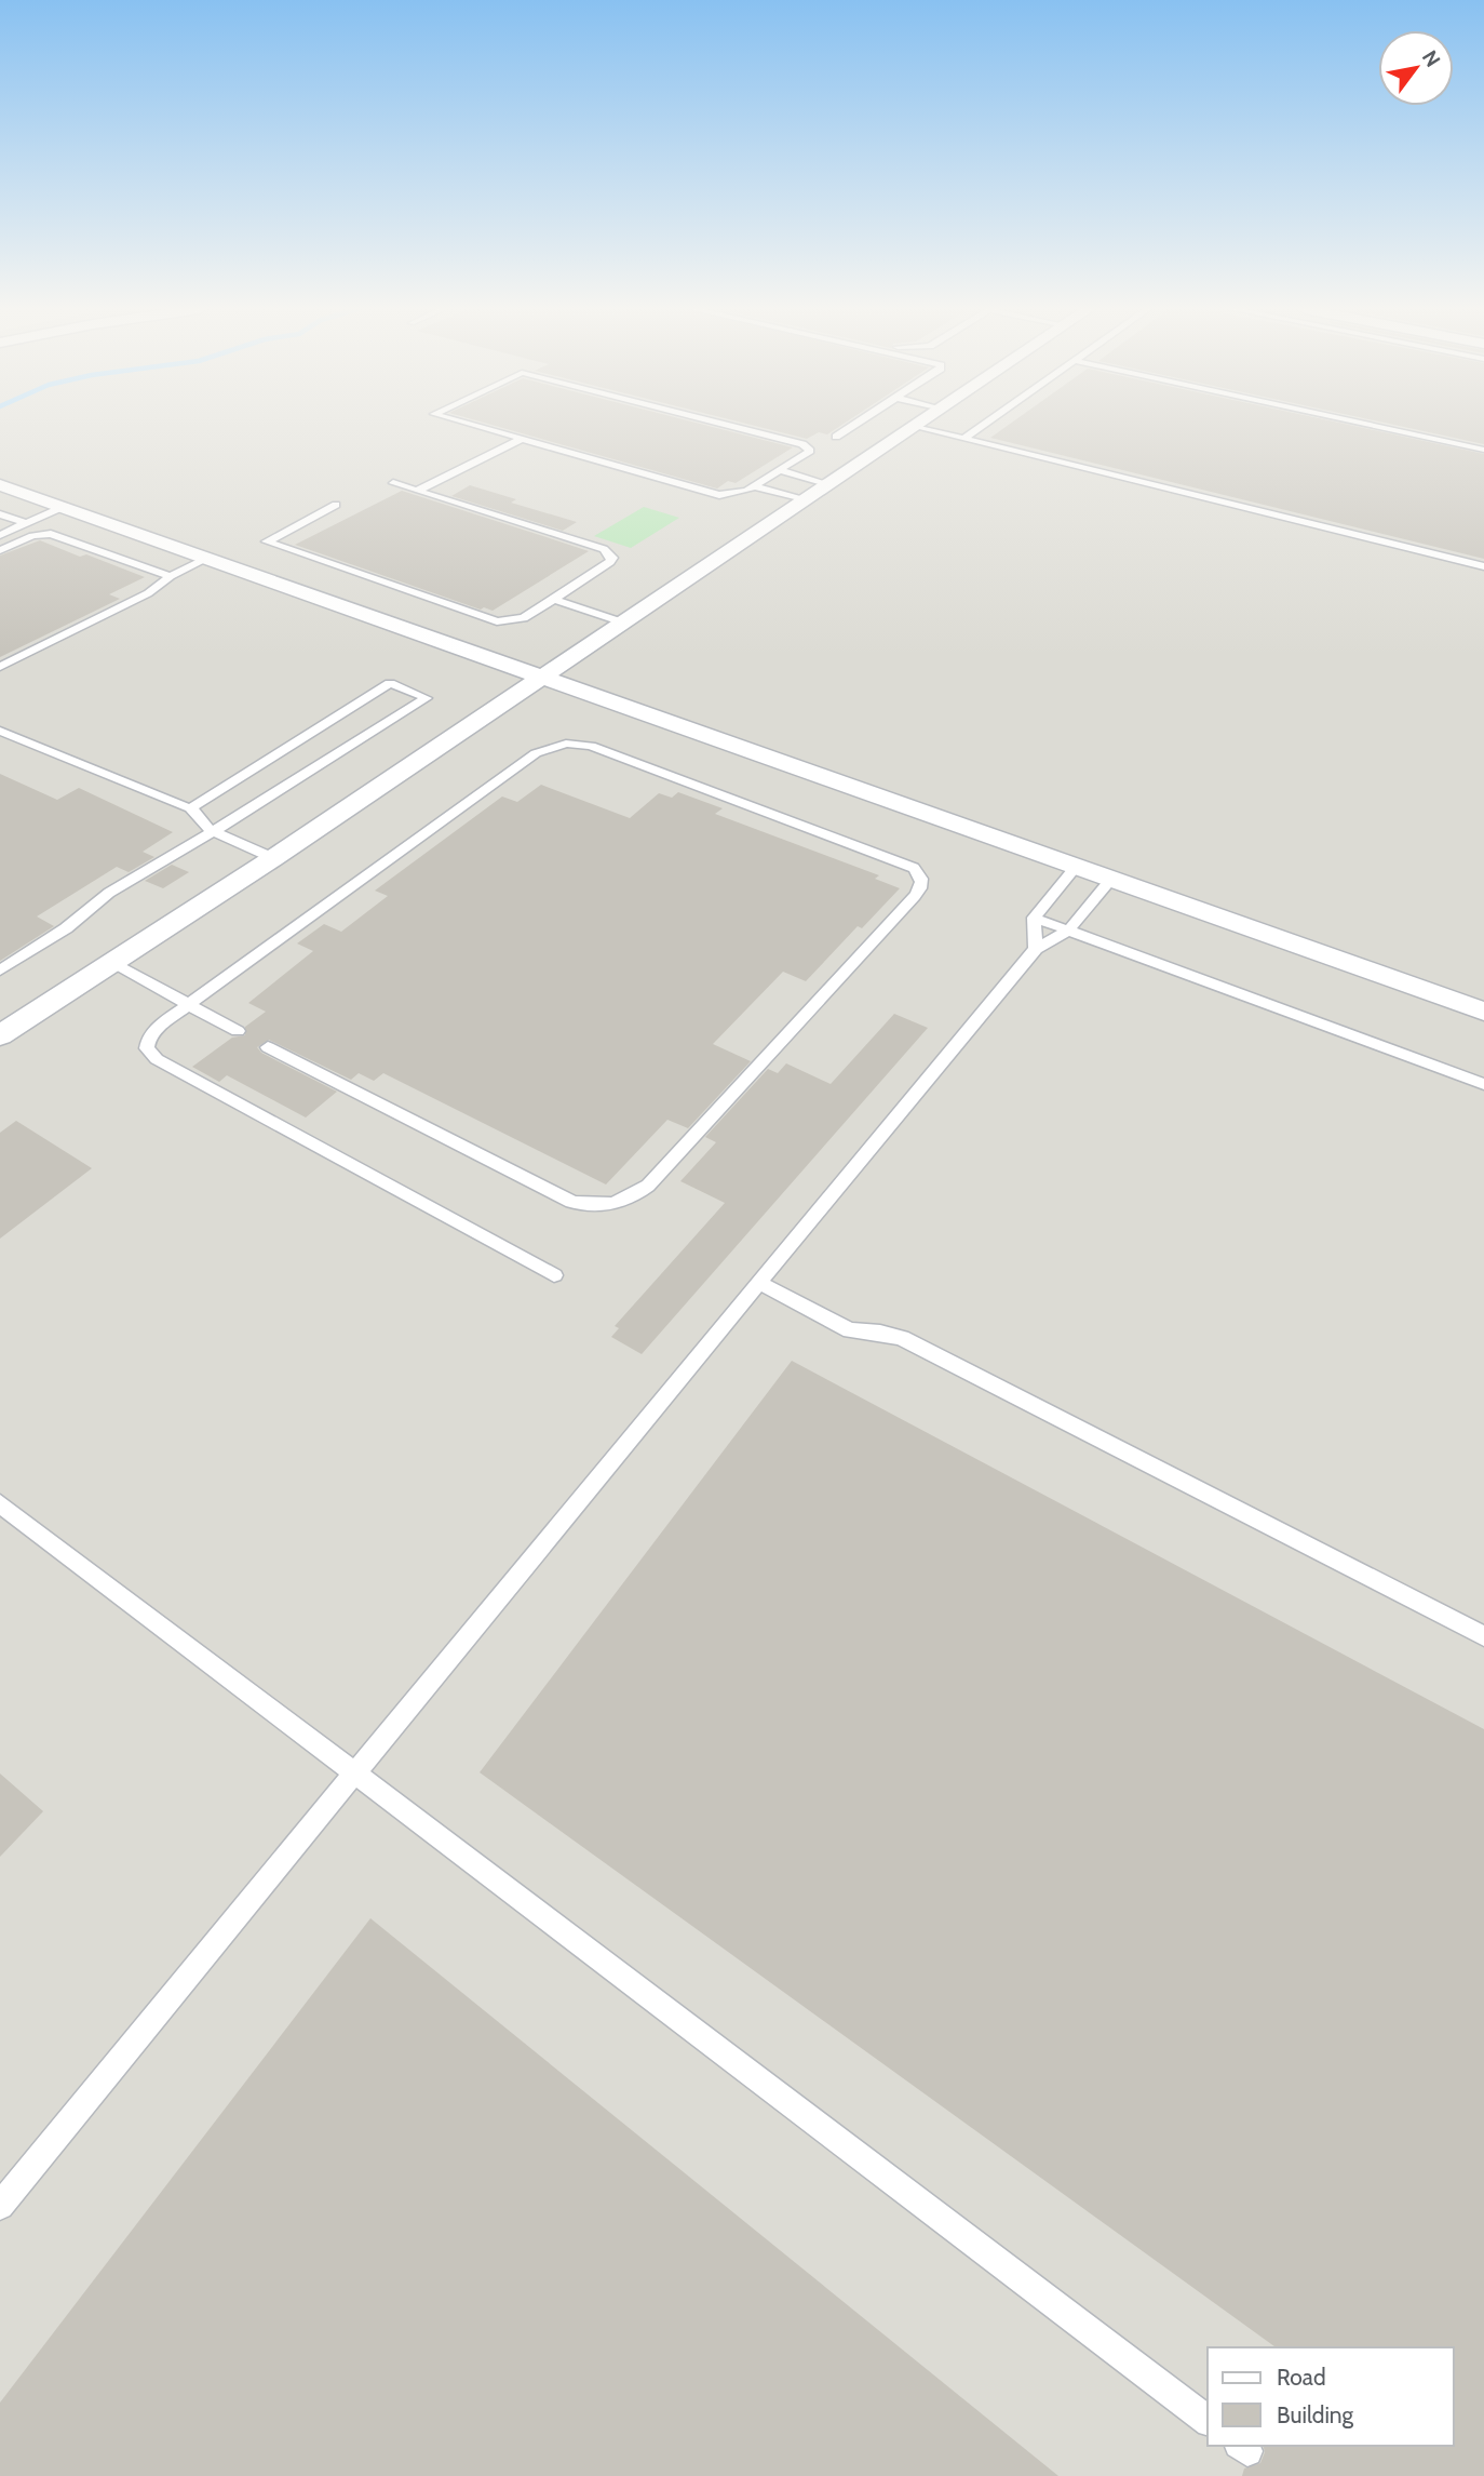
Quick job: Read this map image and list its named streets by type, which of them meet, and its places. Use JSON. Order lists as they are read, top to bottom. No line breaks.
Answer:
{"legend":["Road","Building"],"north":"top right"}
